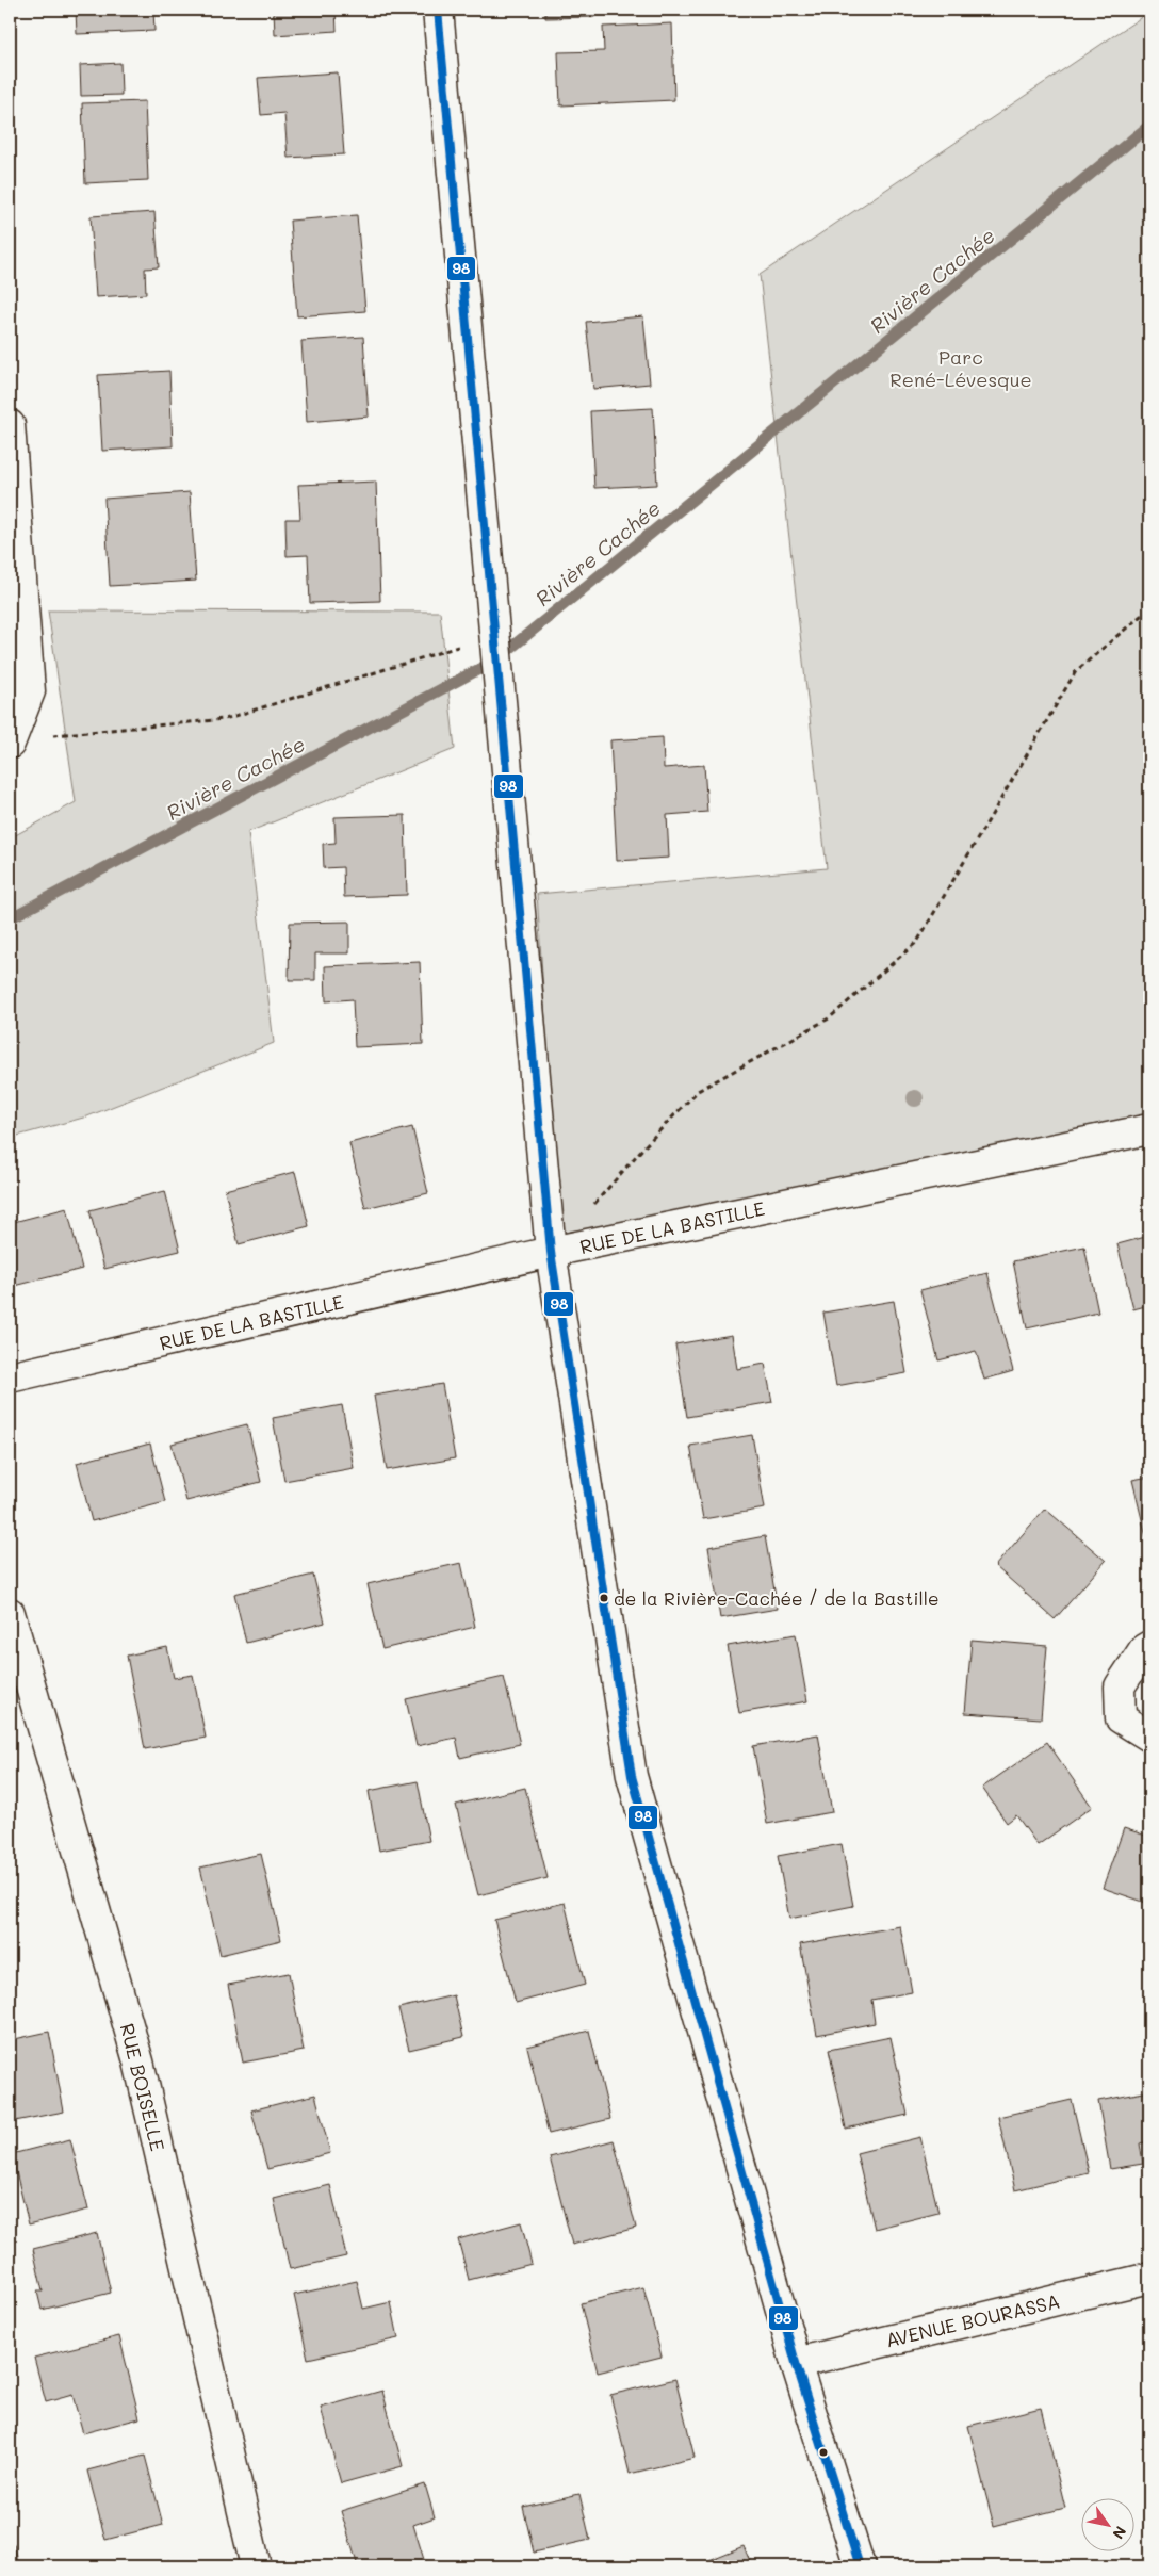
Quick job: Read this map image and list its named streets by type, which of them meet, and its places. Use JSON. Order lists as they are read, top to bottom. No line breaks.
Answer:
{"streets":{"street":["RUE DE LA BASTILLE","RUE BOISELLE","AVENUE BOURASSA"]},"water":["Rivière Cachée"],"parks":["Parc René-Lévesque"],"places":["de la Rivière-Cachée / de la Bastille"],"lines":["transit line 98"],"north":"bottom right"}
